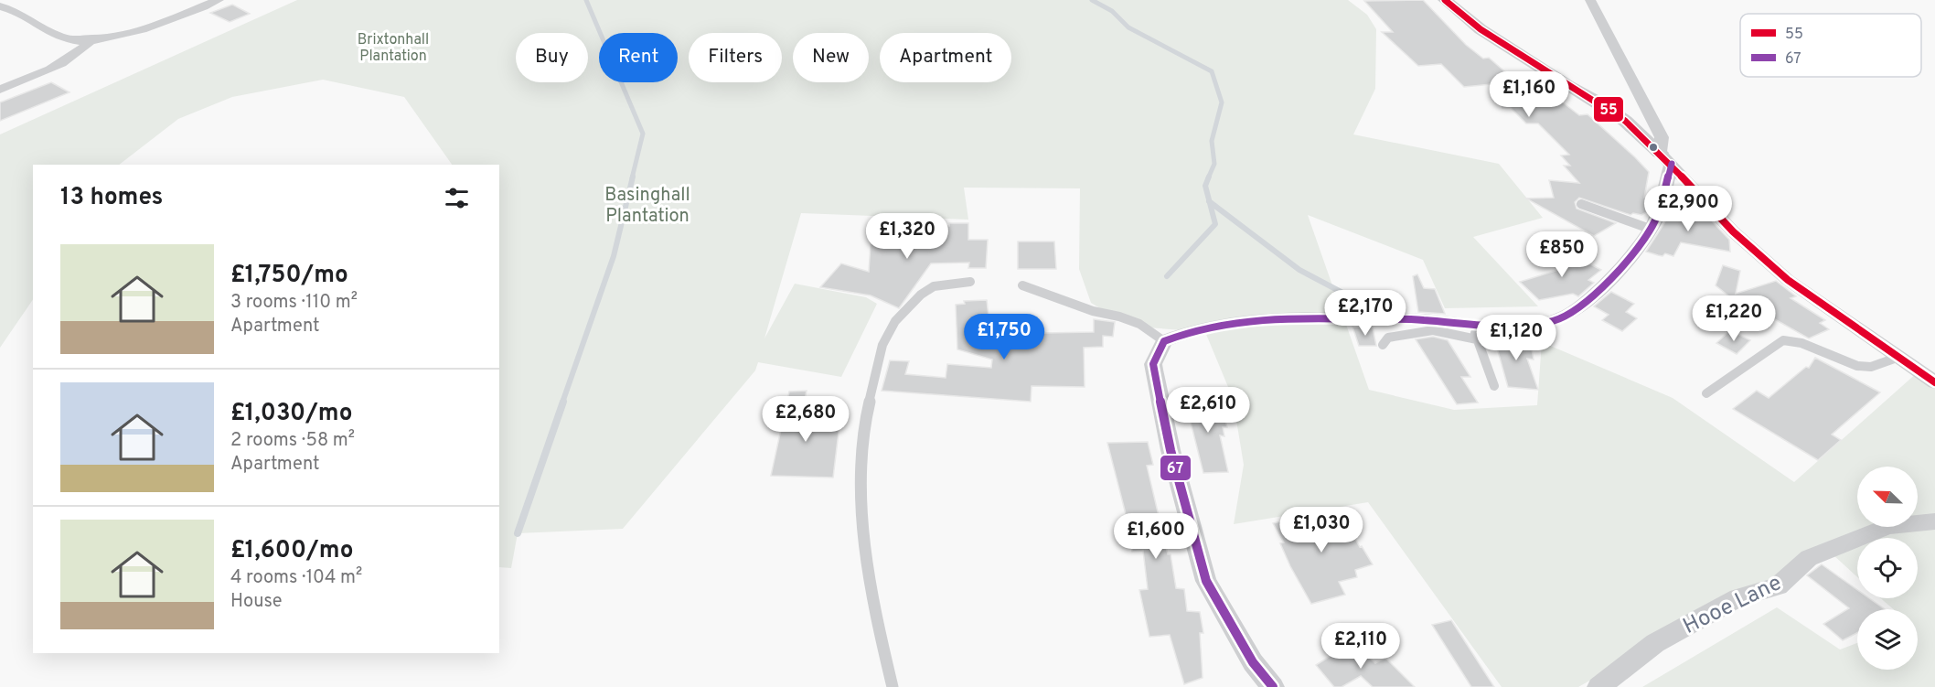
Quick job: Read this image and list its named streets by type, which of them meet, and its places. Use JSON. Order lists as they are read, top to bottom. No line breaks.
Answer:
{"streets":{"street":["Hooe Lane"]},"parks":["Brixtonhall Plantation","Basinghall Plantation"],"lines":["transit line 55","transit line 67"],"legend":["55","67"],"north":"top left","page":{"chip":["Buy","Rent","Filters","New","Apartment"],"price":["£1,160","£2,900","£1,320","£850","£2,170","£1,220","£1,750","£1,120","£2,610","£2,680","£1,030","£1,600","£2,110"],"heading":"13 homes","list":[{"name":"£1,750/mo","note":"3 rooms · 110 m² · Apartment"},{"name":"£1,030/mo","note":"2 rooms · 58 m² · Apartment"},{"name":"£1,600/mo","note":"4 rooms · 104 m² · House"}]}}
